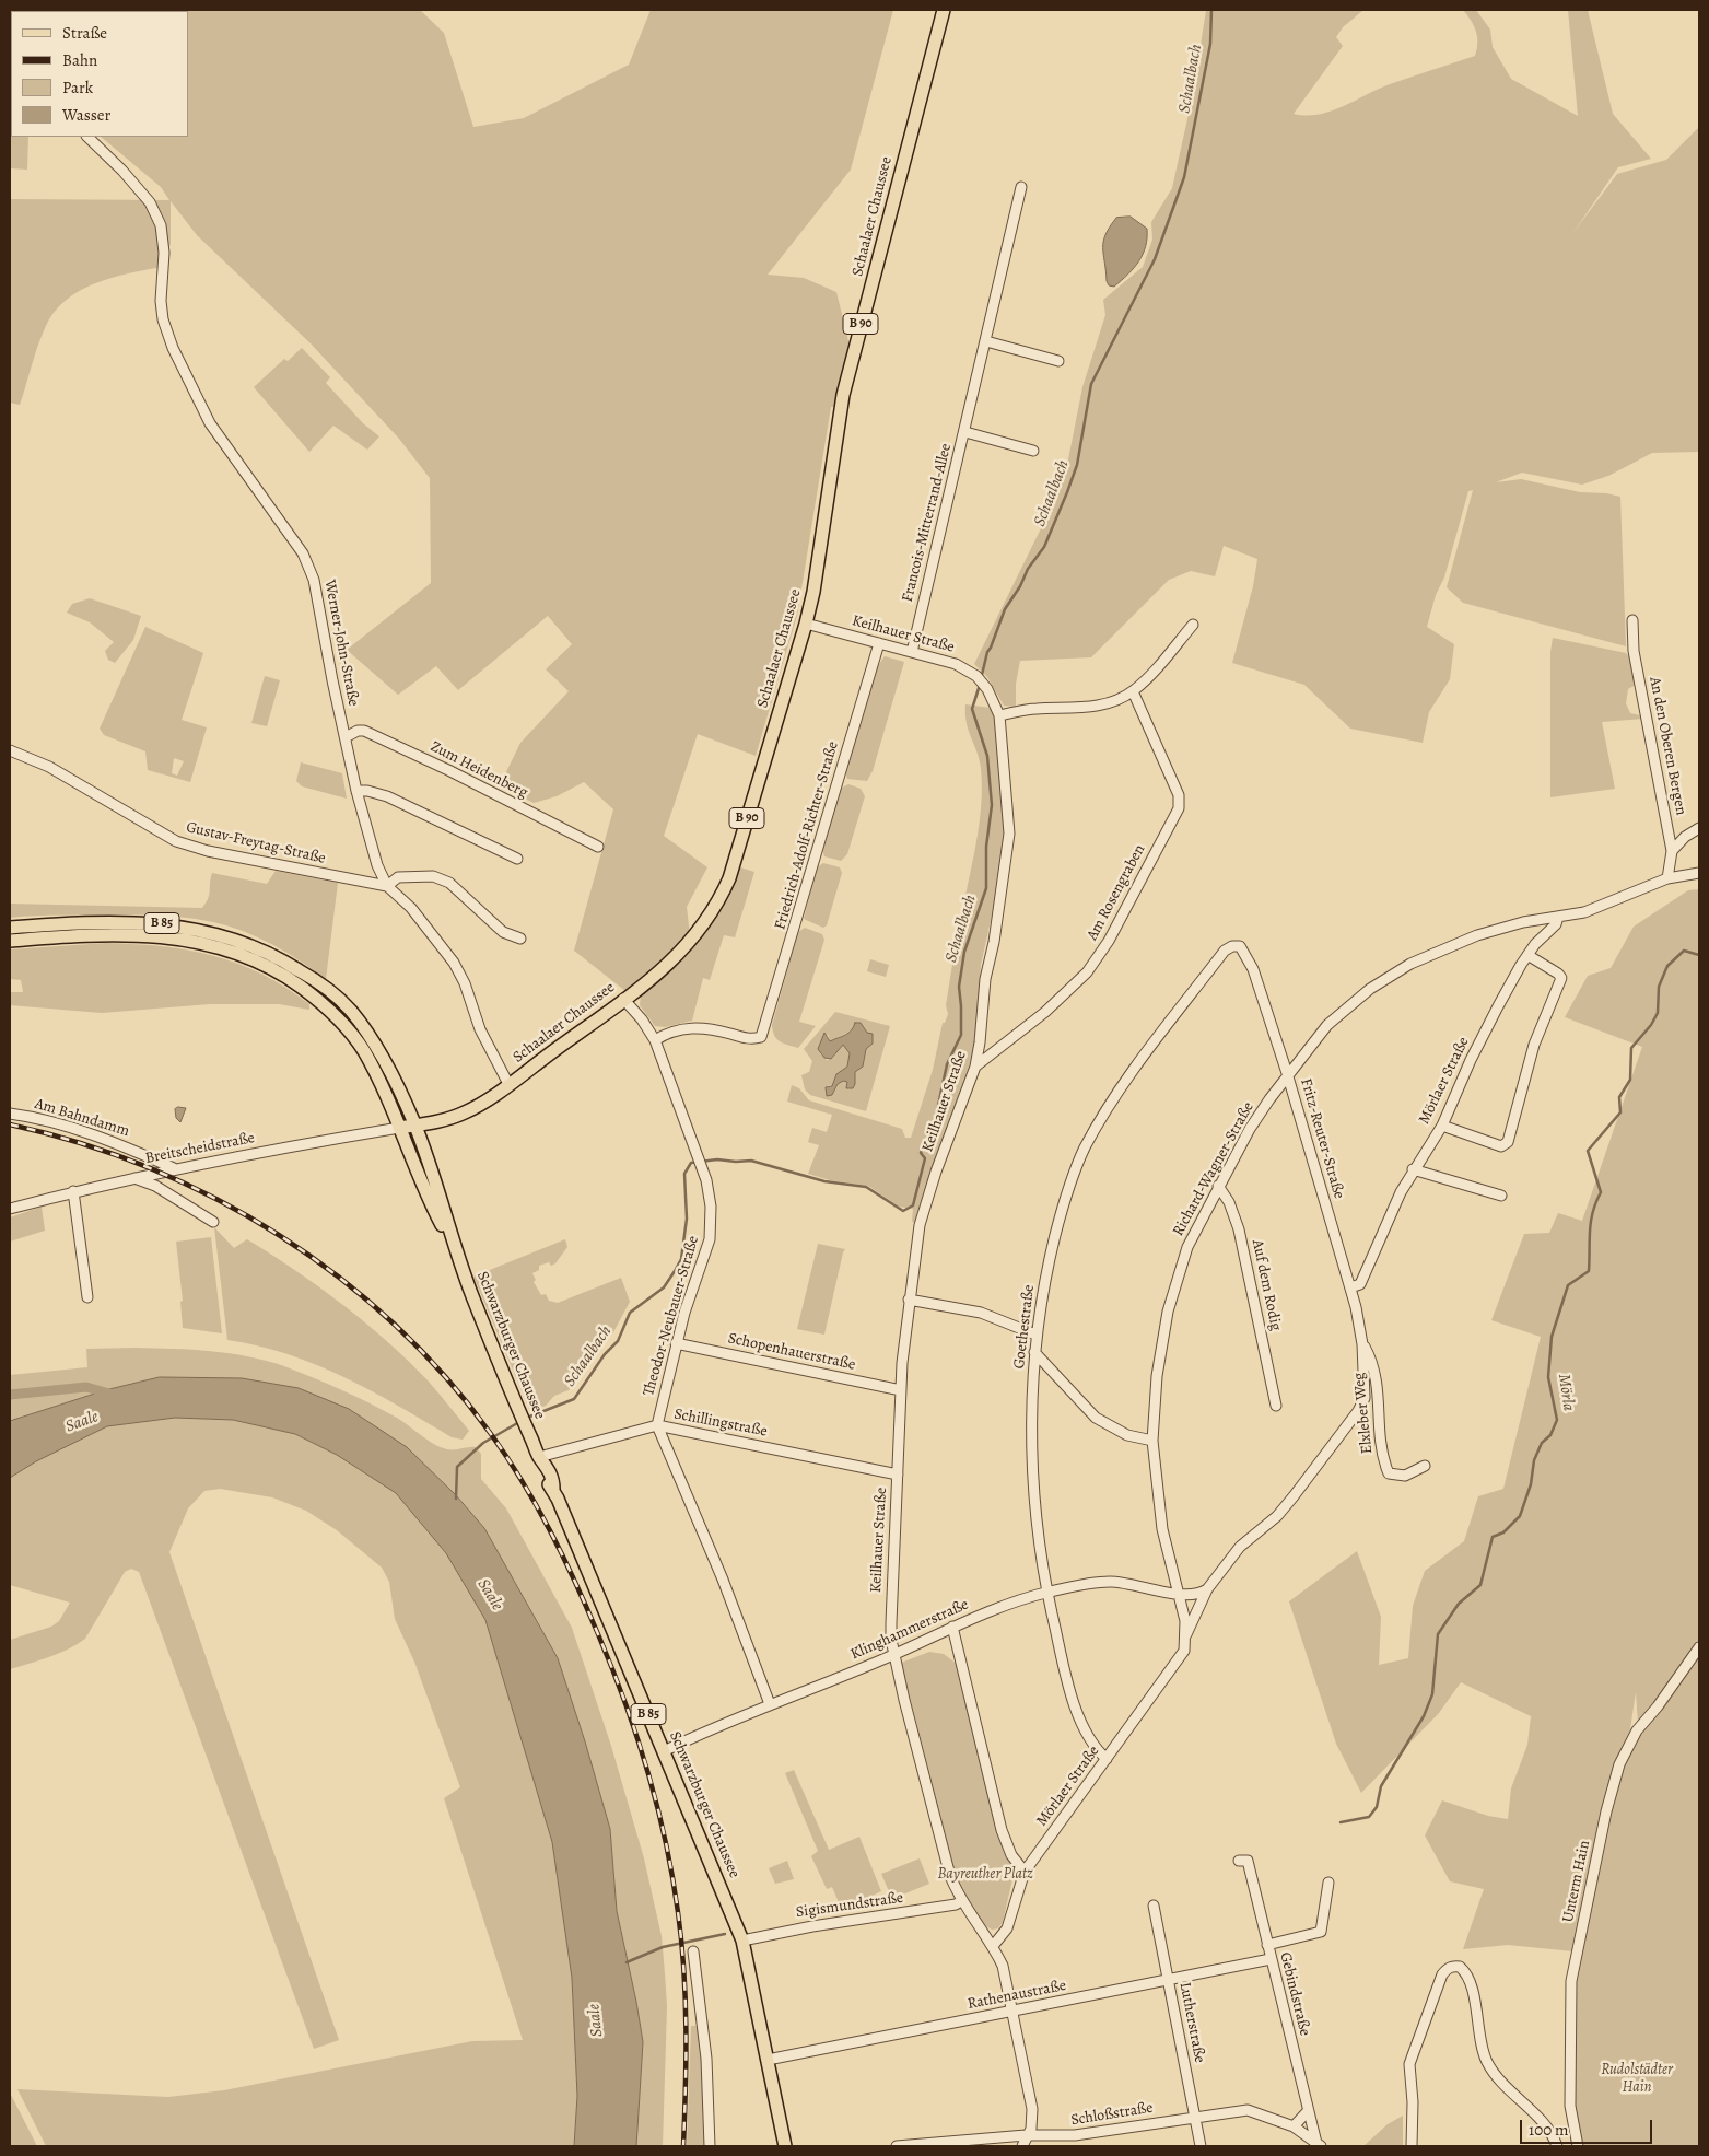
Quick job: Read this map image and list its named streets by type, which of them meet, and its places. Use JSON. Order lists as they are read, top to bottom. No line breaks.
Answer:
{"streets":{"main road":["Schaalaer Chaussee","B 90","B 85","Schwarzburger Chaussee"],"street":["Francois-Mitterrand-Allee","Keilhauer Straße","Werner-John-Straße","An den Oberen Bergen","Zum Heidenberg","Friedrich-Adolf-Richter-Straße","Gustav-Freytag-Straße","Am Rosengraben","Mörlaer Straße","Am Bahndamm","Fritz-Reuter-Straße","Breitscheidstraße","Richard-Wagner-Straße","Auf dem Rodig","Theodor-Neubauer-Straße","Goethestraße","Schopenhauerstraße","Elxleber Weg","Schillingstraße","Klinghammerstraße","Unterm Hain","Sigismundstraße","Gebindstraße","Rathenaustraße","Lutherstraße","Schloßstraße"]},"crossings":[["Schaalaer Chaussee","Keilhauer Straße"],["Schaalaer Chaussee","Werner-John-Straße"],["Schaalaer Chaussee","B 85"],["Schaalaer Chaussee","Breitscheidstraße"],["Schaalaer Chaussee","Theodor-Neubauer-Straße"],["Schaalaer Chaussee","Schwarzburger Chaussee"],["Francois-Mitterrand-Allee","Keilhauer Straße"],["Keilhauer Straße","Friedrich-Adolf-Richter-Straße"],["Keilhauer Straße","Am Rosengraben"],["Keilhauer Straße","Schopenhauerstraße"],["Keilhauer Straße","Schillingstraße"],["Keilhauer Straße","Klinghammerstraße"],["Werner-John-Straße","Zum Heidenberg"],["Werner-John-Straße","Gustav-Freytag-Straße"],["An den Oberen Bergen","Richard-Wagner-Straße"],["Friedrich-Adolf-Richter-Straße","Theodor-Neubauer-Straße"],["B 85","Breitscheidstraße"],["B 85","Schwarzburger Chaussee"],["Mörlaer Straße","Fritz-Reuter-Straße"],["Mörlaer Straße","Richard-Wagner-Straße"],["Mörlaer Straße","Goethestraße"],["Am Bahndamm","Breitscheidstraße"],["Fritz-Reuter-Straße","Richard-Wagner-Straße"],["Fritz-Reuter-Straße","Goethestraße"],["Fritz-Reuter-Straße","Elxleber Weg"],["Breitscheidstraße","Schwarzburger Chaussee"],["Richard-Wagner-Straße","Auf dem Rodig"],["Richard-Wagner-Straße","Klinghammerstraße"],["Theodor-Neubauer-Straße","Schopenhauerstraße"],["Theodor-Neubauer-Straße","Schillingstraße"],["Goethestraße","Klinghammerstraße"],["Schwarzburger Chaussee","Schillingstraße"],["Schwarzburger Chaussee","Klinghammerstraße"],["Schwarzburger Chaussee","Sigismundstraße"],["Schwarzburger Chaussee","Rathenaustraße"],["Gebindstraße","Rathenaustraße"],["Gebindstraße","Schloßstraße"],["Rathenaustraße","Lutherstraße"],["Lutherstraße","Schloßstraße"]],"water":["Schaalbach","Mörla","Saale"],"parks":["Bayreuther Platz","Rudolstädter Hain"],"legend":["Straße","Bahn","Park","Wasser"],"scale_bar":"100 m"}
